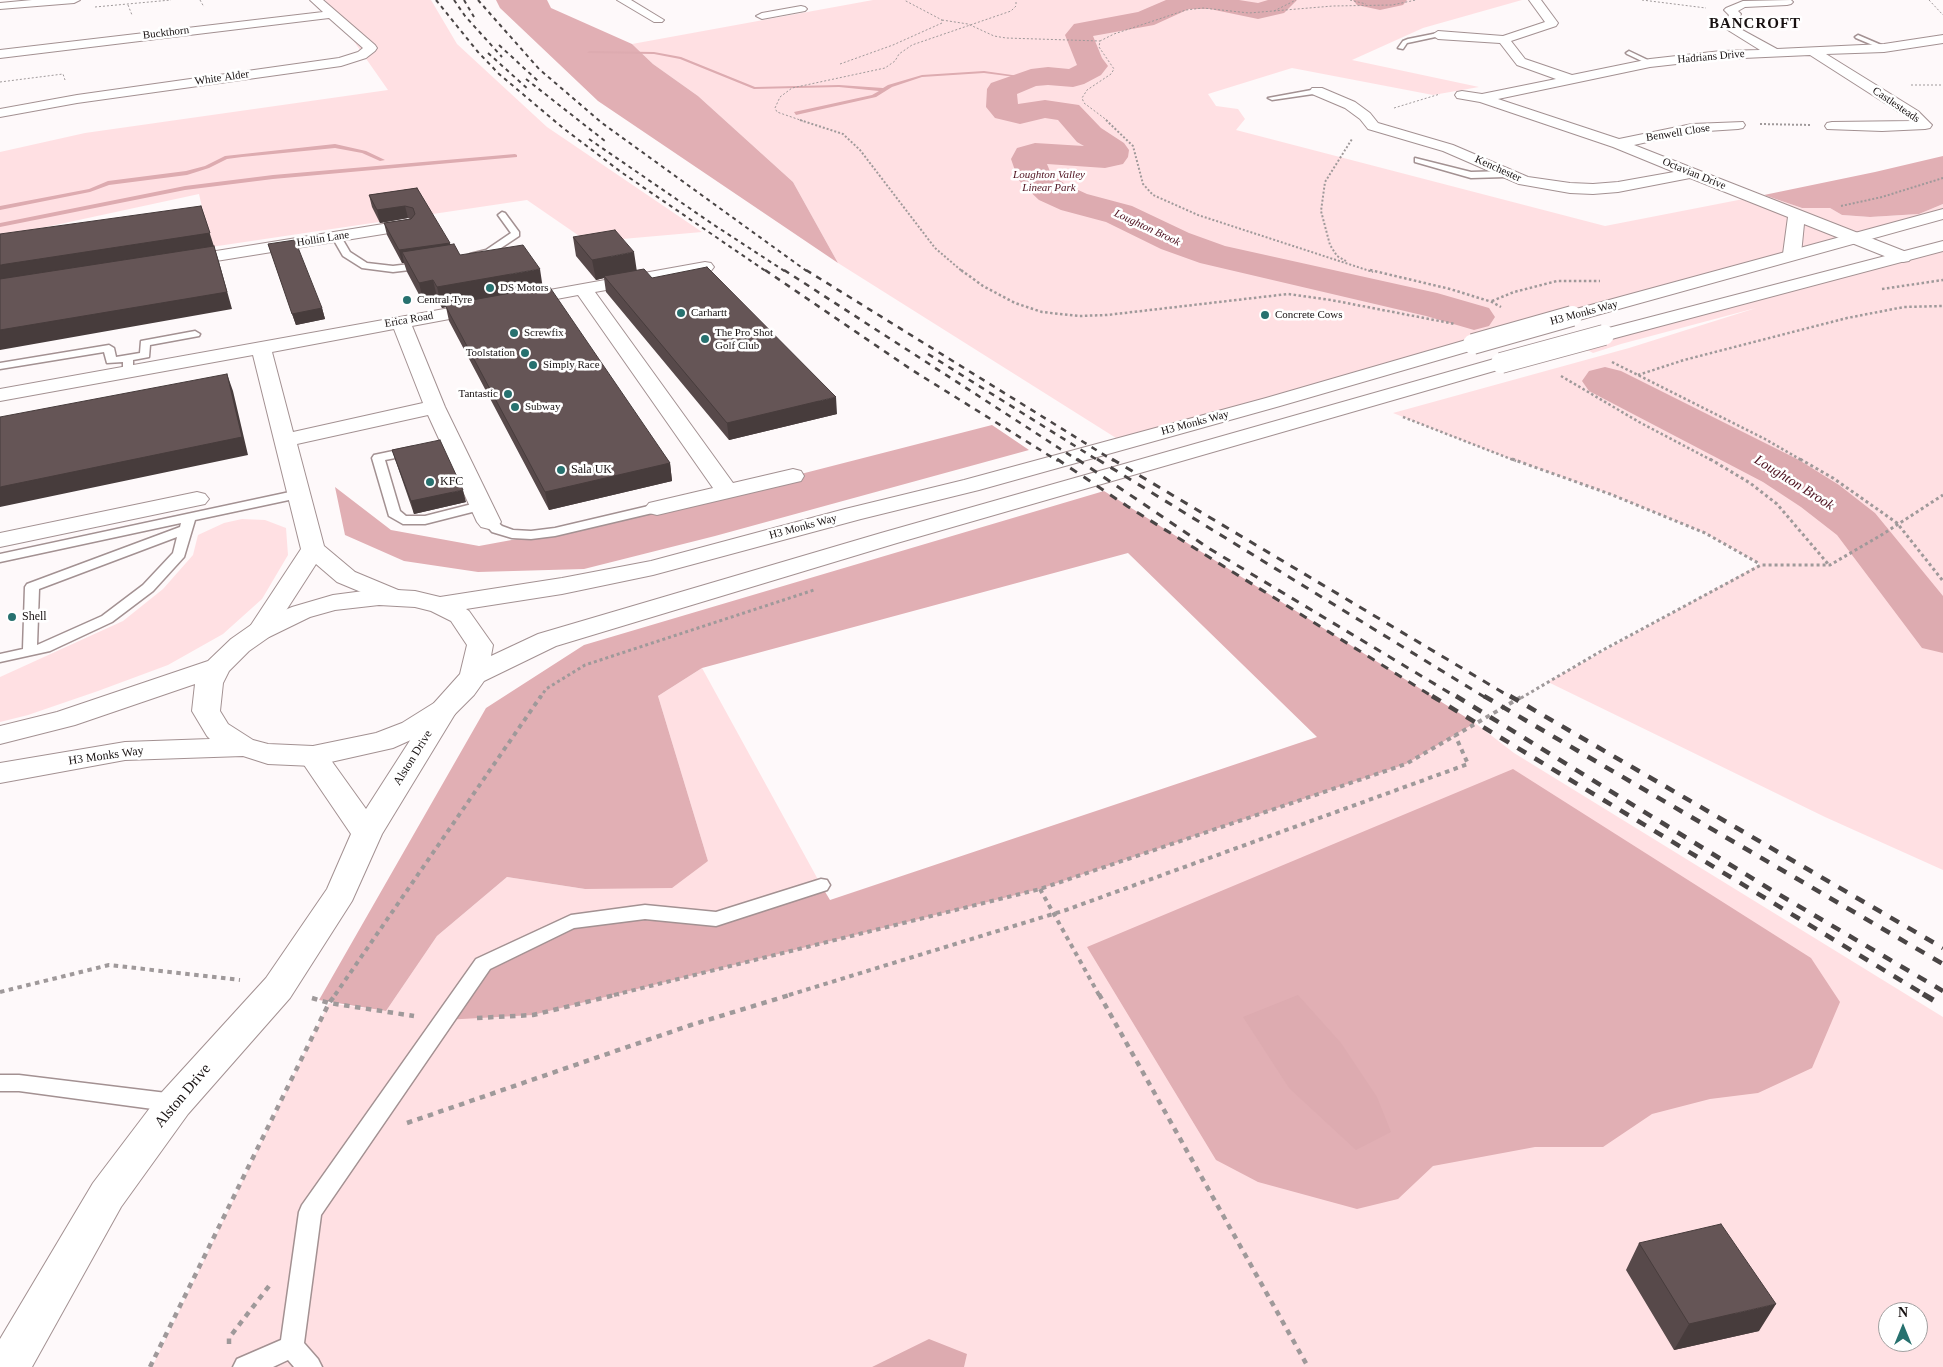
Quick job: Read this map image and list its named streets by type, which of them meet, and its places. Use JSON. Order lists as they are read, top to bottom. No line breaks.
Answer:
{"streets":{"street":["Buckthorn","Hadrians Drive","White Alder","Castlesteads","Benwell Close","Kenchester","Octavian Drive","Hollin Lane","H3 Monks Way","Erica Road","Alston Drive"]},"crossings":[["Buckthorn","White Alder"],["Hadrians Drive","Castlesteads"],["Hadrians Drive","Octavian Drive"],["Benwell Close","Octavian Drive"],["Kenchester","Octavian Drive"],["Octavian Drive","H3 Monks Way"]],"districts":["BANCROFT"],"water":["Loughton Brook"],"parks":["Loughton Valley Linear Park"],"places":["DS Motors","Central Tyre","Carhartt","Concrete Cows","Screwfix","The Pro Shot Golf Club","Toolstation","Simply Race","Tantastic","Subway","Sala UK","KFC","Shell"],"north":"top"}
